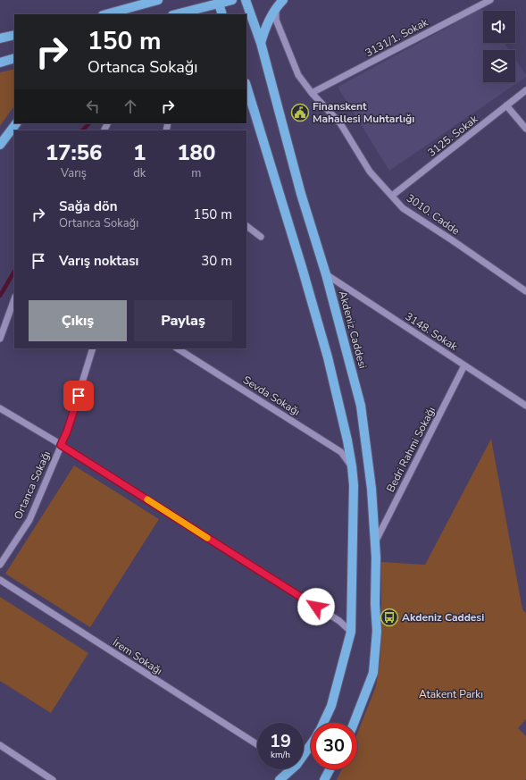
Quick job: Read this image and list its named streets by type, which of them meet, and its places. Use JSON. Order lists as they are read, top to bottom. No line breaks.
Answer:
{"streets":{"main road":["Akdeniz Caddesi"],"street":["3131/1. Sokak","3125. Sokak","3010. Cadde","3148. Sokak","Sevda Sokağı","Bedri Rahmi Sokağı","Ortanca Sokağı","İrem Sokağı"]},"crossings":[["3131/1. Sokak","3010. Cadde"],["3125. Sokak","3010. Cadde"],["Akdeniz Caddesi","3148. Sokak"],["Akdeniz Caddesi","Bedri Rahmi Sokağı"],["3148. Sokak","Bedri Rahmi Sokağı"]],"parks":["Atakent Parkı"],"places":{"public building":["Finanskent Mahallesi Muhtarlığı"],"bus stop":["Akdeniz Caddesi"]},"page":{"turn":["150 m","Ortanca Sokağı"],"eta":["17:56","Varış","1","dk","180","m"],"list":[{"name":"Sağa dön","note":"Ortanca Sokağı","value":"150 m"},{"name":"Varış noktası","value":"30 m"}],"buttons":["Çıkış","Paylaş"],"speed":"19 km/h","limit":"30"}}
